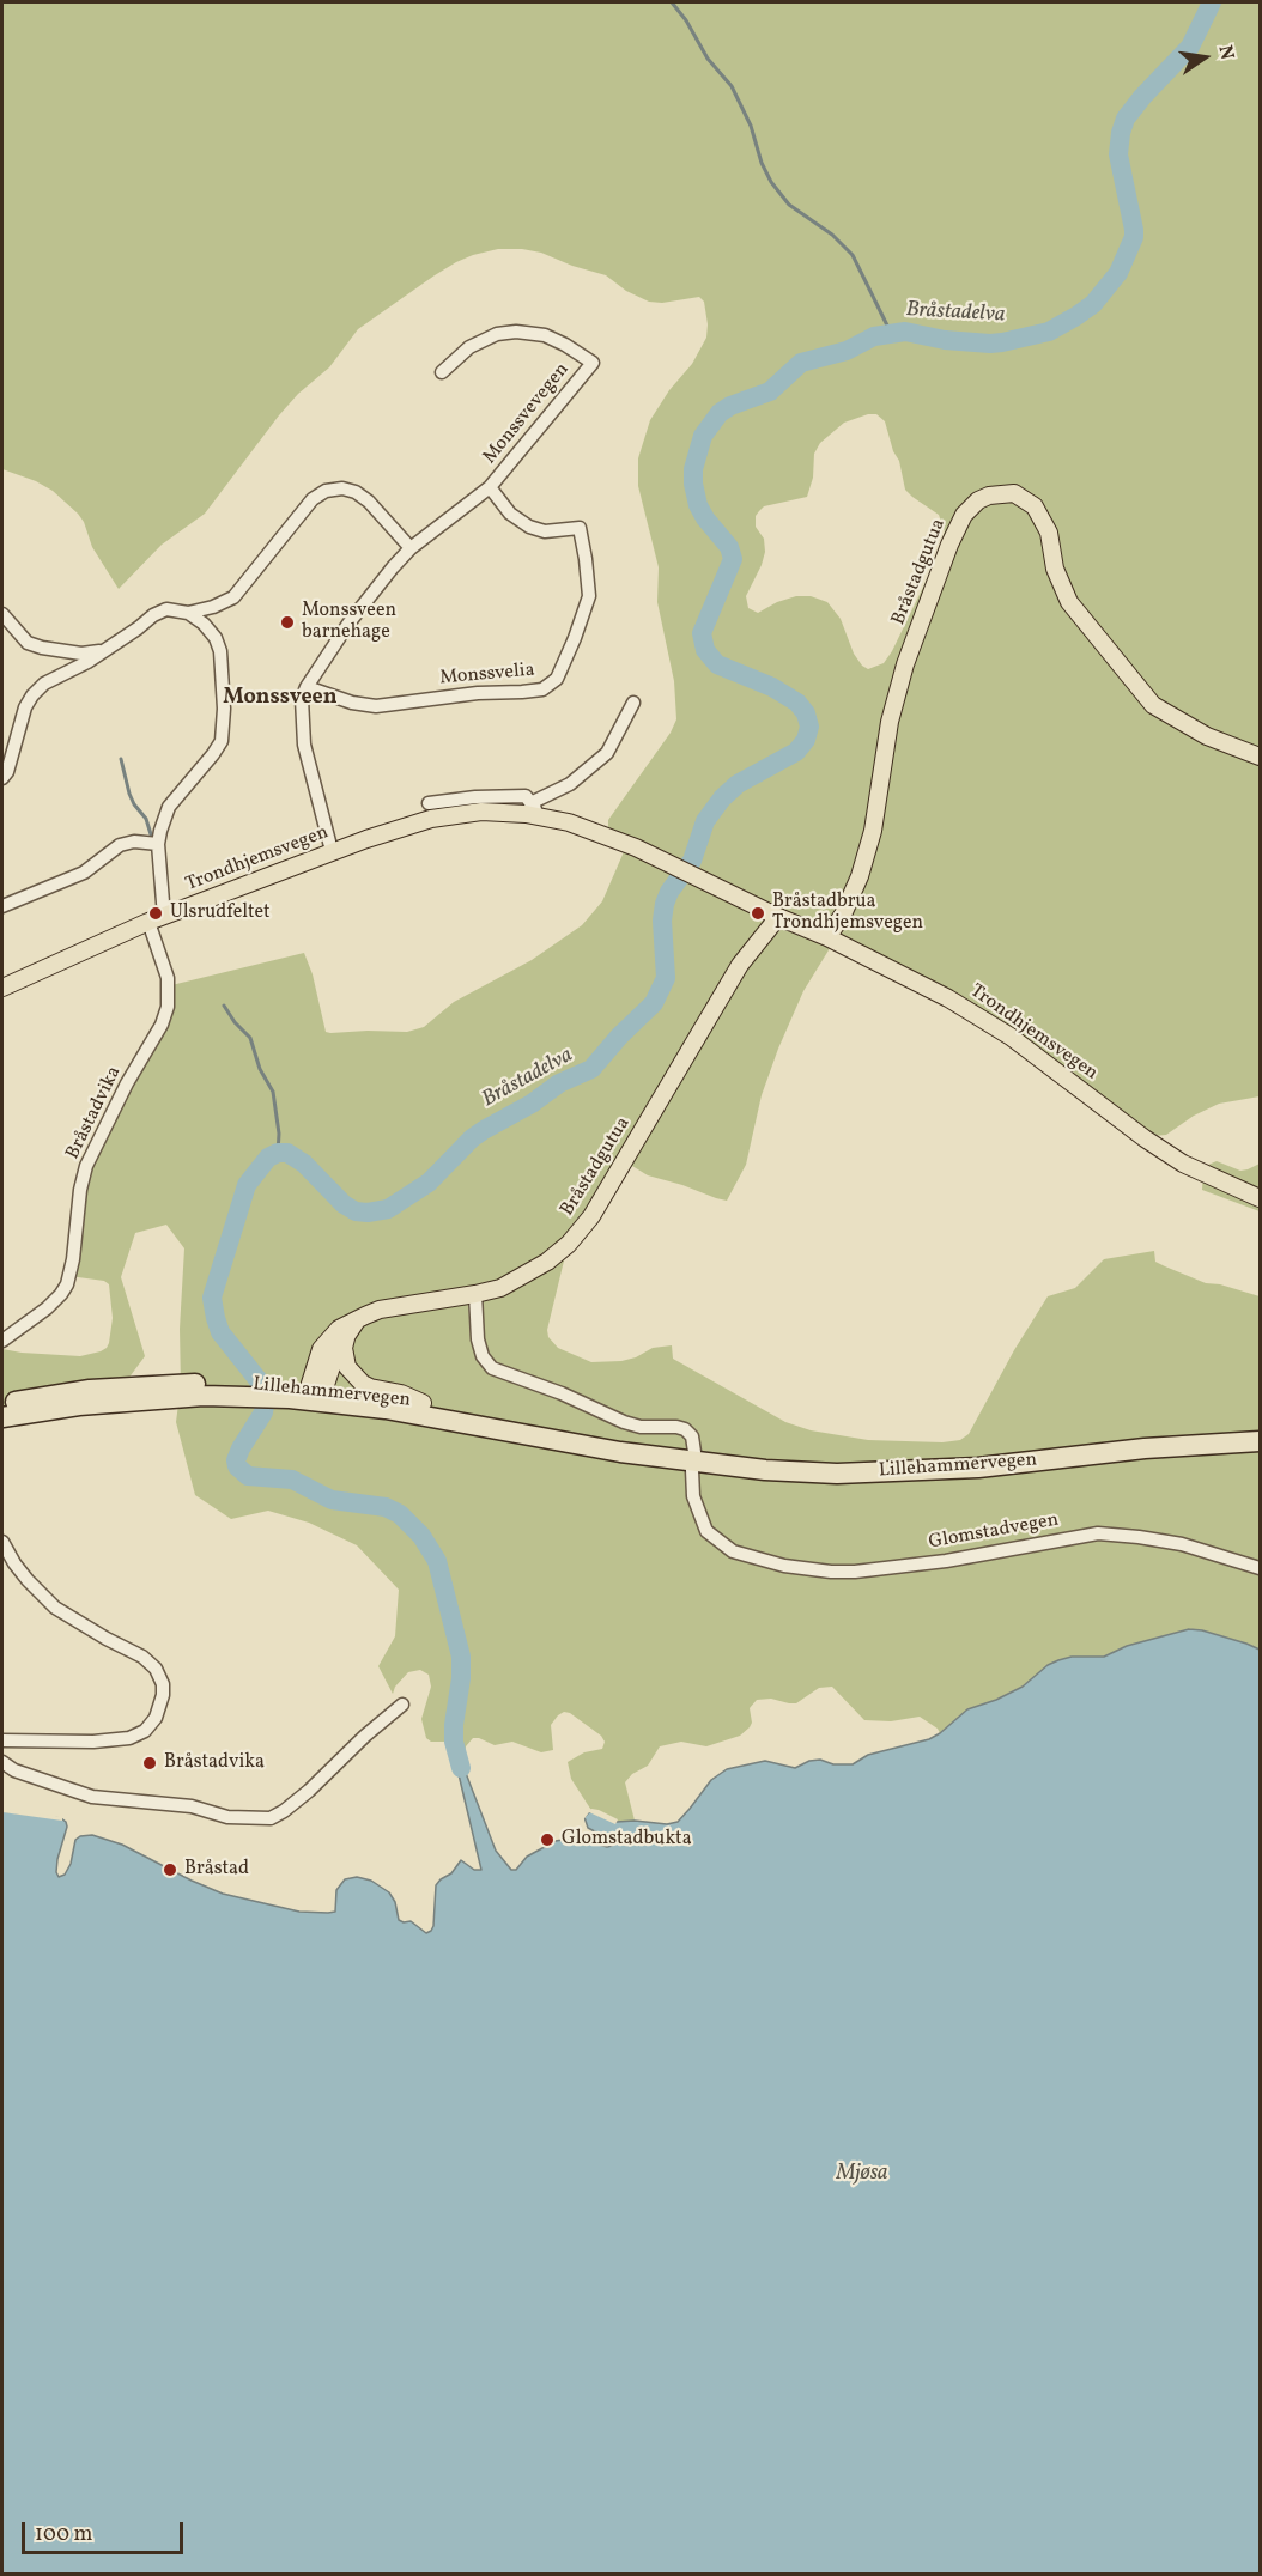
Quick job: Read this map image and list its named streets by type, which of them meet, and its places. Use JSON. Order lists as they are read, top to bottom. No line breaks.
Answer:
{"streets":{"highway":["Lillehammervegen"],"main road":["Bråstadgutua","Trondhjemsvegen"],"street":["Monssvevegen","Monssvelia","Bråstadvika","Glomstadvegen"]},"crossings":[["Monssvevegen","Monssvelia"],["Monssvevegen","Trondhjemsvegen"],["Bråstadgutua","Trondhjemsvegen"],["Bråstadgutua","Lillehammervegen"],["Trondhjemsvegen","Bråstadvika"]],"districts":["Monssveen"],"water":["Bråstadelva","Mjøsa"],"places":["Monssveen barnehage","Ulsrudfeltet","Bråstadbrua Trondhjemsvegen","Bråstadvika","Glomstadbukta","Bråstad"],"scale_bar":"100 m","north":"right"}
